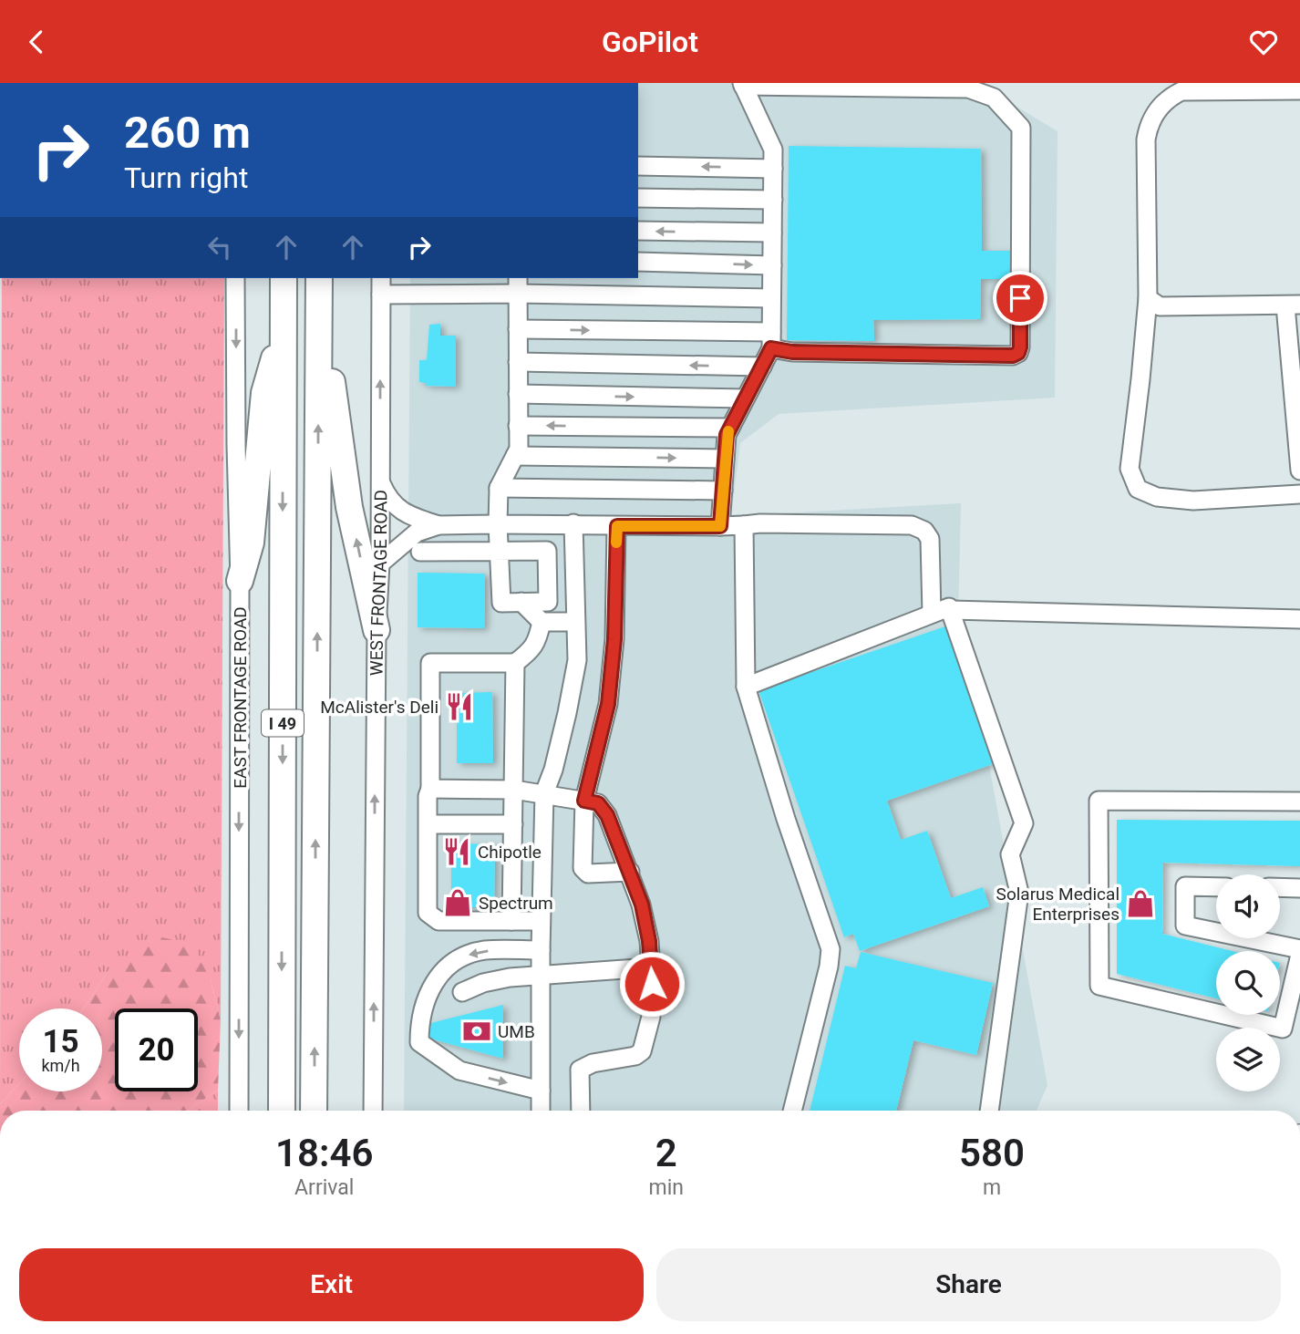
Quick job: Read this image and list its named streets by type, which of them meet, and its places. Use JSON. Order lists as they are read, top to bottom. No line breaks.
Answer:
{"streets":{"highway":["I 49"],"street":["WEST FRONTAGE ROAD","EAST FRONTAGE ROAD"]},"one_way":["EAST FRONTAGE ROAD"],"places":{"restaurant":["McAlister's Deli","Chipotle"],"shop":["Spectrum","Solarus Medical Enterprises"],"bank":["UMB"]},"page":{"header":"GoPilot","turn":["260 m","Turn right"],"speed":"15 km/h","limit":"20","eta":["18:46","Arrival","2","min","580","m"],"buttons":["Exit","Share"]}}
